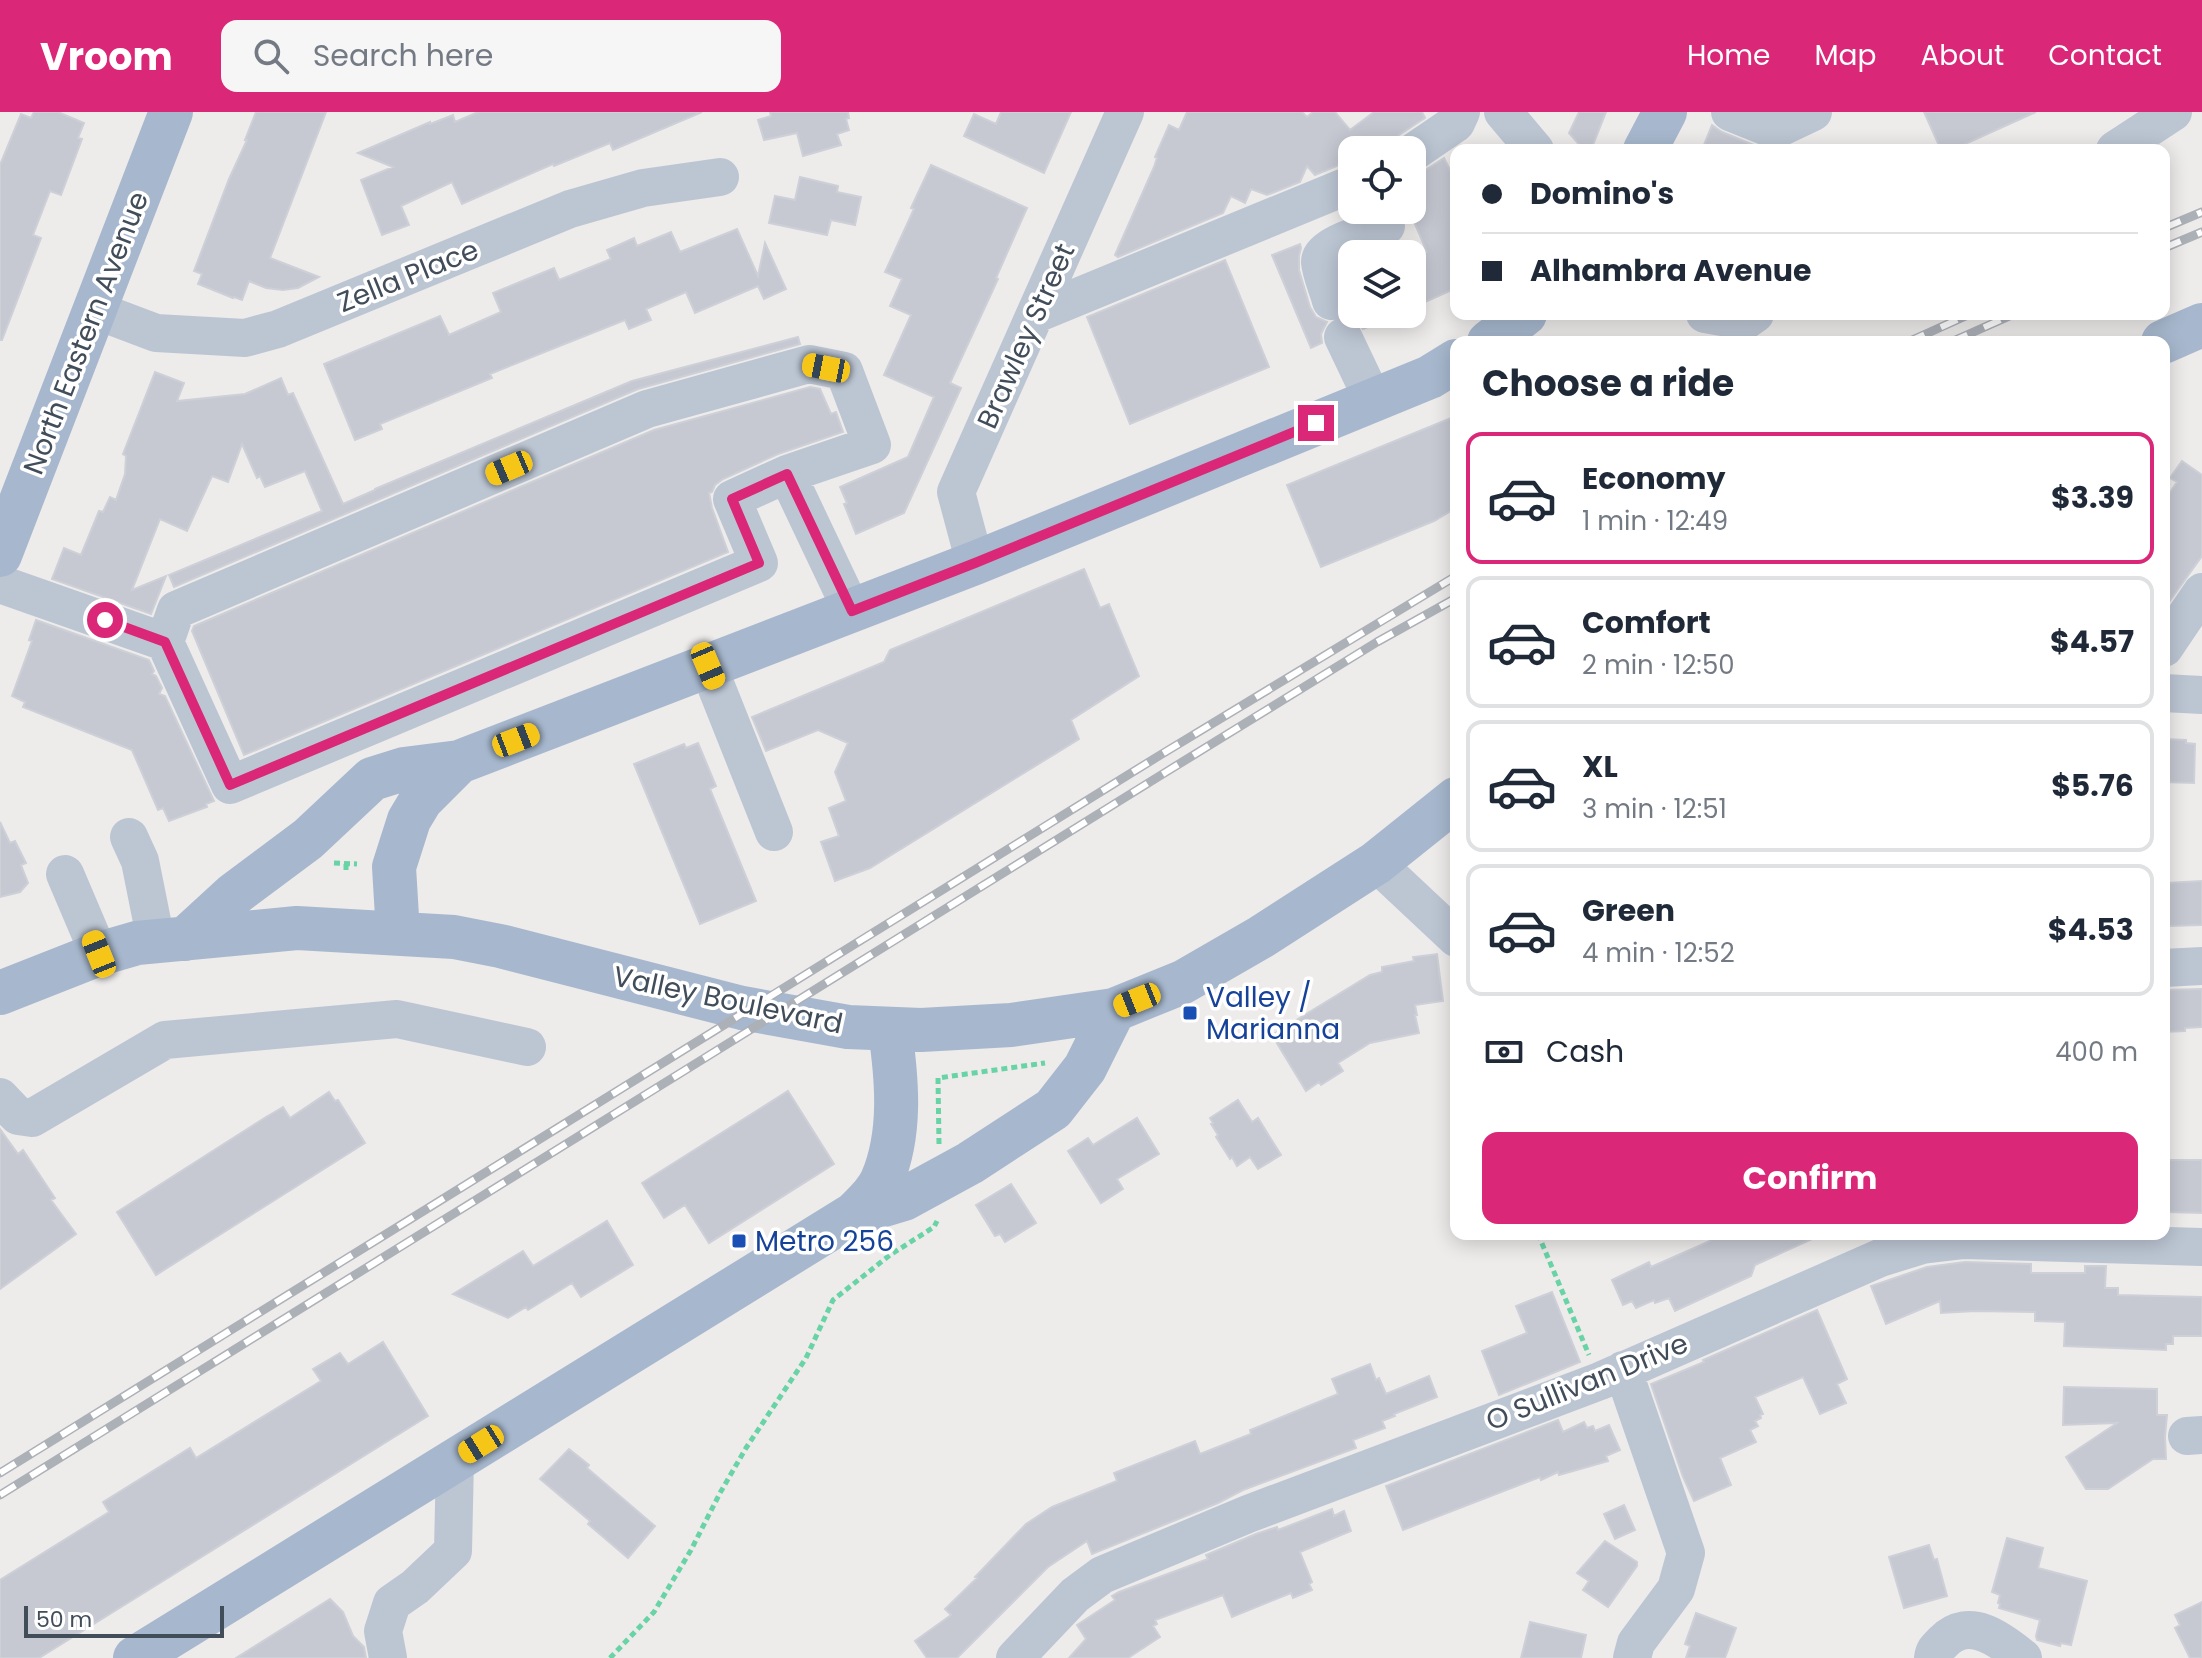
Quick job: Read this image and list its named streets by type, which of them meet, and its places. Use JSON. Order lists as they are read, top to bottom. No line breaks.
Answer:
{"streets":{"main road":["North Eastern Avenue","Valley Boulevard"],"street":["Zella Place","Brawley Street","O Sullivan Drive"]},"crossings":[["Zella Place","North Eastern Avenue"]],"places":{"transit":["Valley / Marianna","Metro 256"]},"scale_bar":"50 m","page":{"header":"Vroom","search":"Search here","nav":["Home","Map","About","Contact"],"banner":["Domino's","Alhambra Avenue"],"heading":"Choose a ride","list":[{"name":"Economy","note":"1 min · 12:49","value":"$3.39"},{"name":"Comfort","note":"2 min · 12:50","value":"$4.57"},{"name":"XL","note":"3 min · 12:51","value":"$5.76"},{"name":"Green","note":"4 min · 12:52","value":"$4.53"}],"pay":["Cash","400 m"],"buttons":"Confirm","scale":"50 m"}}
